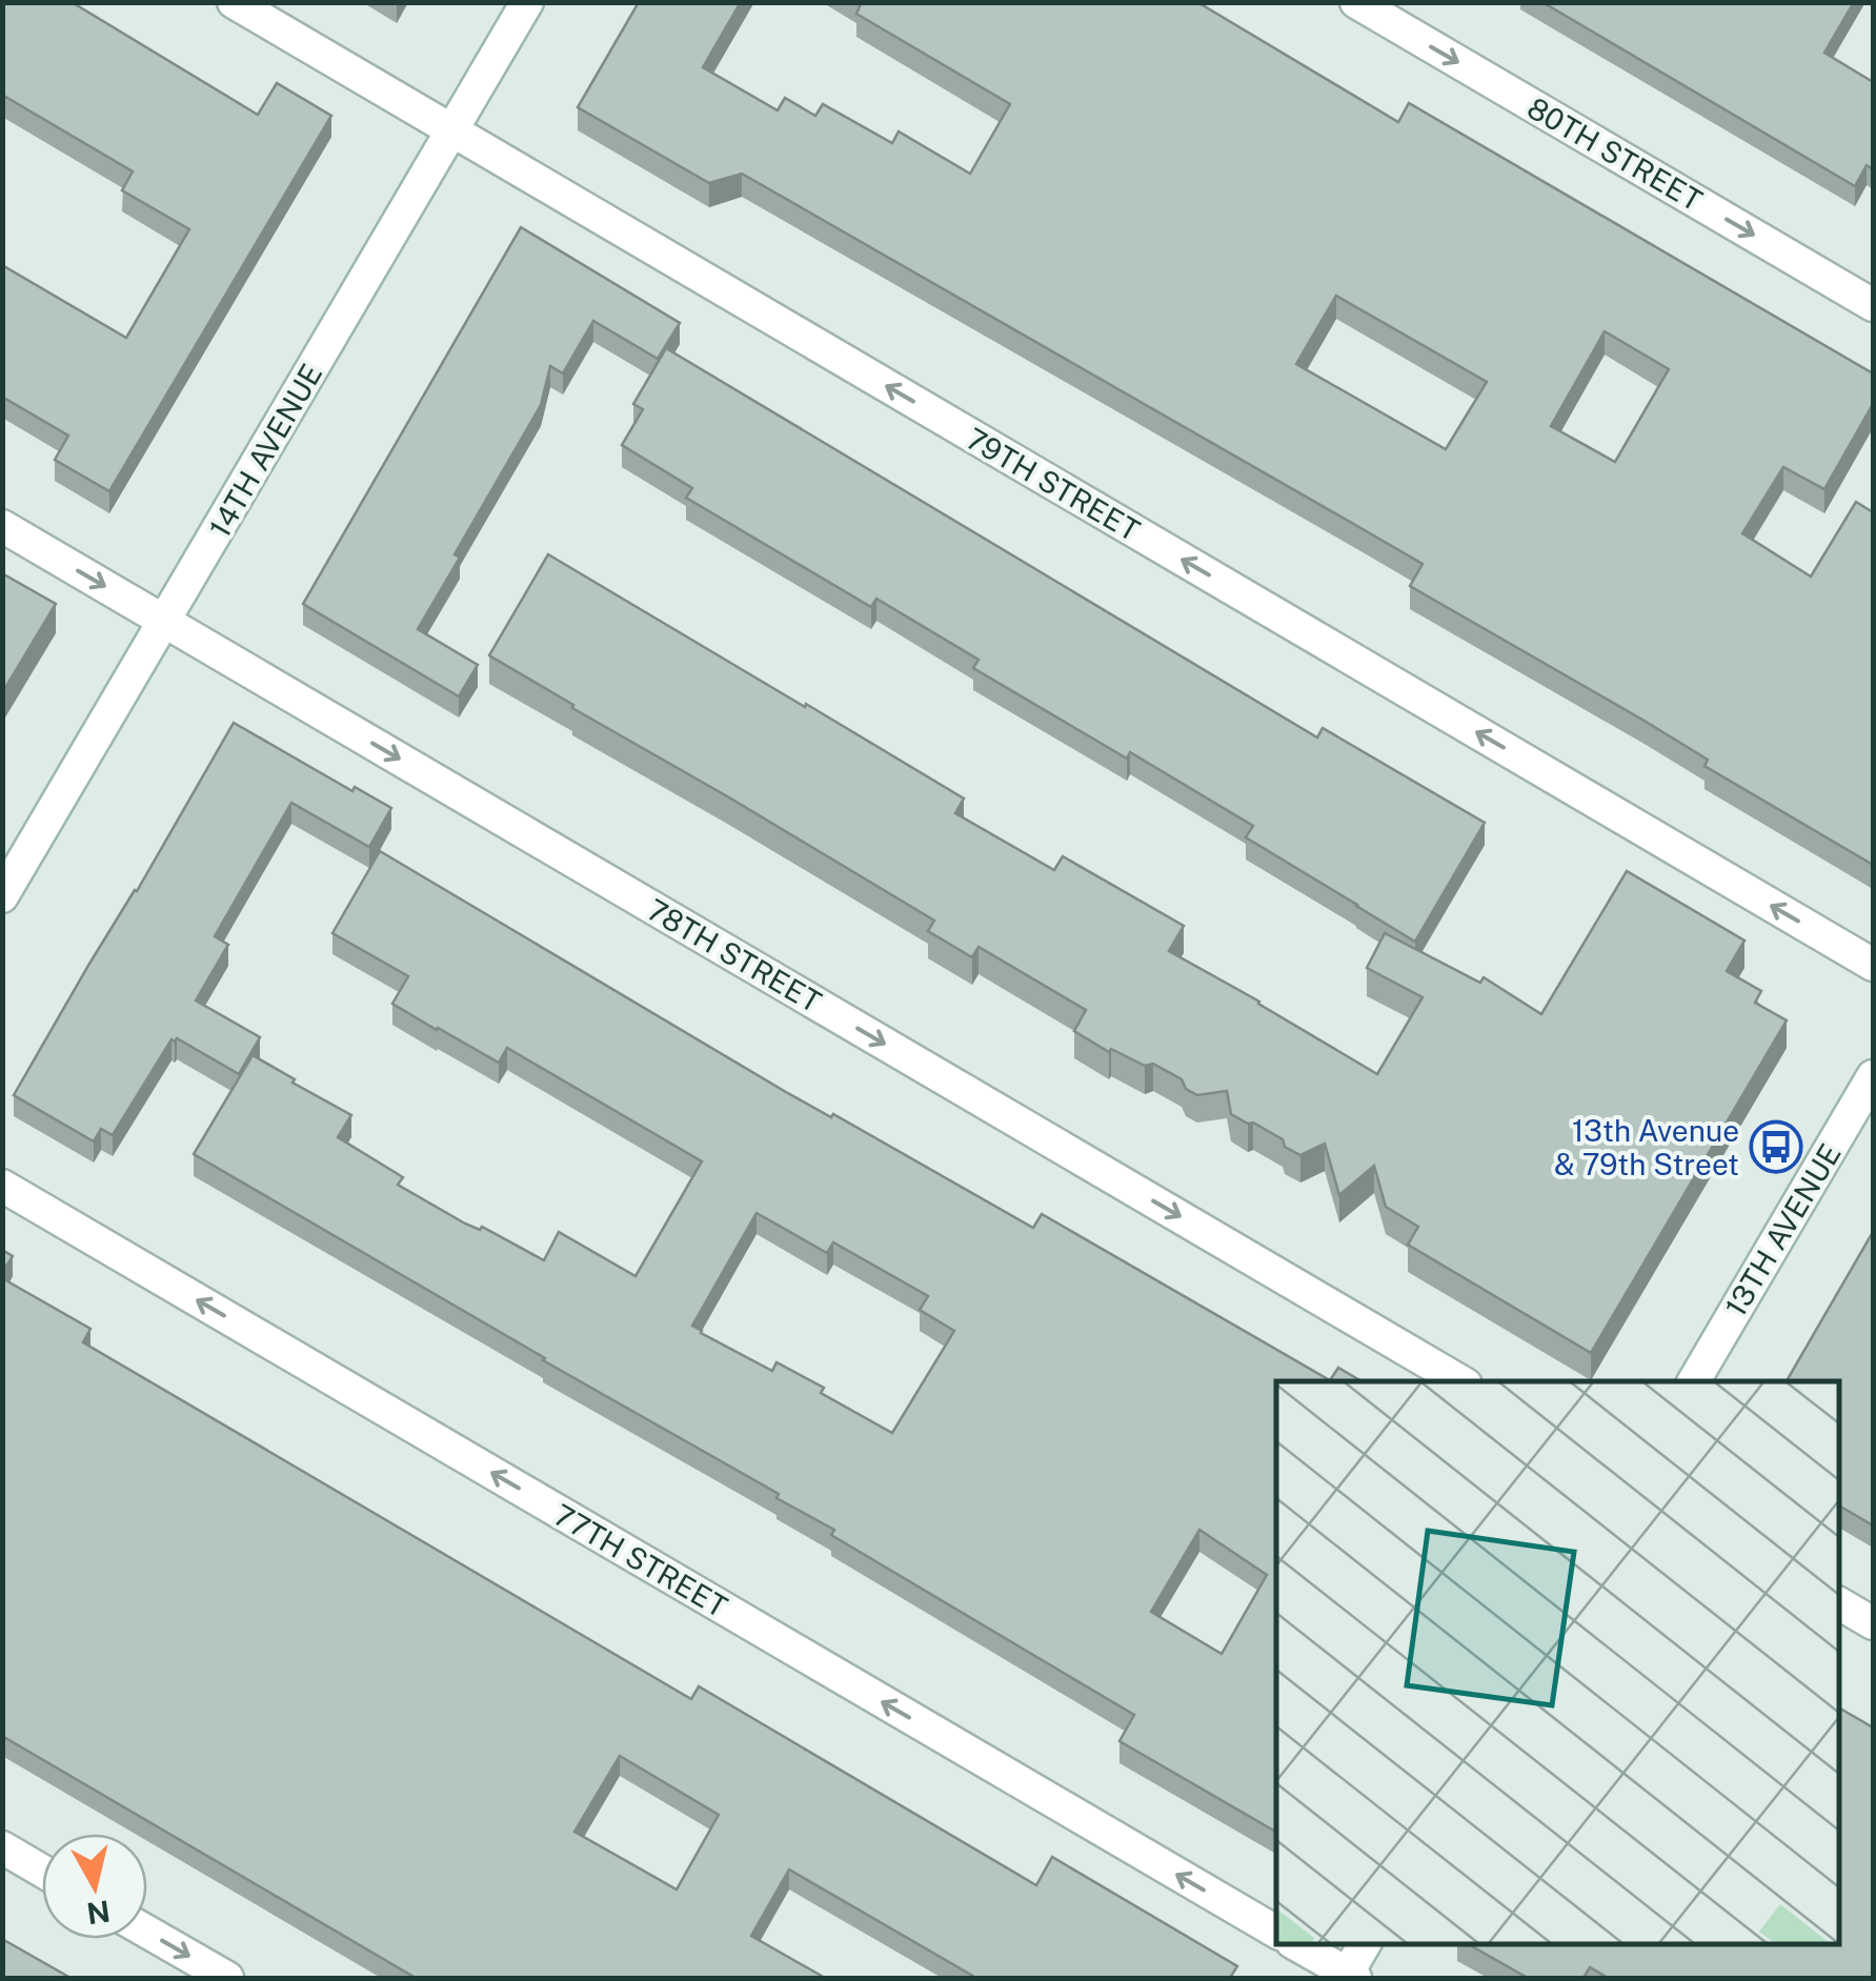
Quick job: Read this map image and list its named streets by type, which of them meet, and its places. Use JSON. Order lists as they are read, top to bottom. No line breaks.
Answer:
{"streets":{"street":["80TH STREET","14TH AVENUE","79TH STREET","78TH STREET","13TH AVENUE","77TH STREET"]},"crossings":[["14TH AVENUE","79TH STREET"],["14TH AVENUE","78TH STREET"]],"one_way":["80TH STREET","79TH STREET","78TH STREET","77TH STREET"],"places":{"bus stop":["13th Avenue & 79th Street"]},"north":"bottom"}
